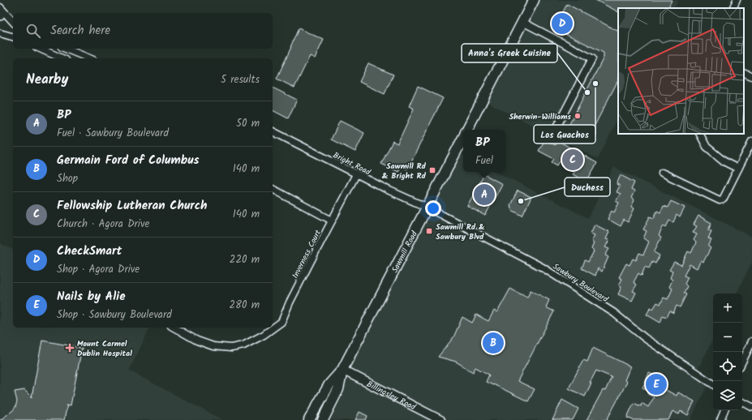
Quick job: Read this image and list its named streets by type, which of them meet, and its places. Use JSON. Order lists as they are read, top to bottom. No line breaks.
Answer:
{"streets":{"main road":["Sawmill Road"],"street":["Bright Road","Inverness Court","Sawbury Boulevard","Billingsley Road"]},"crossings":[["Bright Road","Sawmill Road"],["Bright Road","Inverness Court"],["Bright Road","Sawbury Boulevard"],["Sawmill Road","Sawbury Boulevard"],["Sawmill Road","Billingsley Road"]],"places":{"other":["Los Guachos","Anna's Greek Cuisine","Sherwin-Williams","Duchess"],"transit":["Sawmill Rd & Bright Rd","Sawmill Rd & Sawbury Blvd"],"health":["Mount Carmel Dublin Hospital"]},"page":{"pins":["D","C","A","B","E"],"search":"Search here","heading":["Nearby","5 results"],"list":[{"mark":"A","name":"BP","note":"Fuel · Sawbury Boulevard","value":"50 m"},{"mark":"B","name":"Germain Ford of Columbus","note":"Shop","value":"140 m"},{"mark":"C","name":"Fellowship Lutheran Church","note":"Church · Agora Drive","value":"140 m"},{"mark":"D","name":"CheckSmart","note":"Shop · Agora Drive","value":"220 m"},{"mark":"E","name":"Nails by Alie","note":"Shop · Sawbury Boulevard","value":"280 m"}],"popup":["BP","Fuel"],"map_buttons":["+","−"]}}
